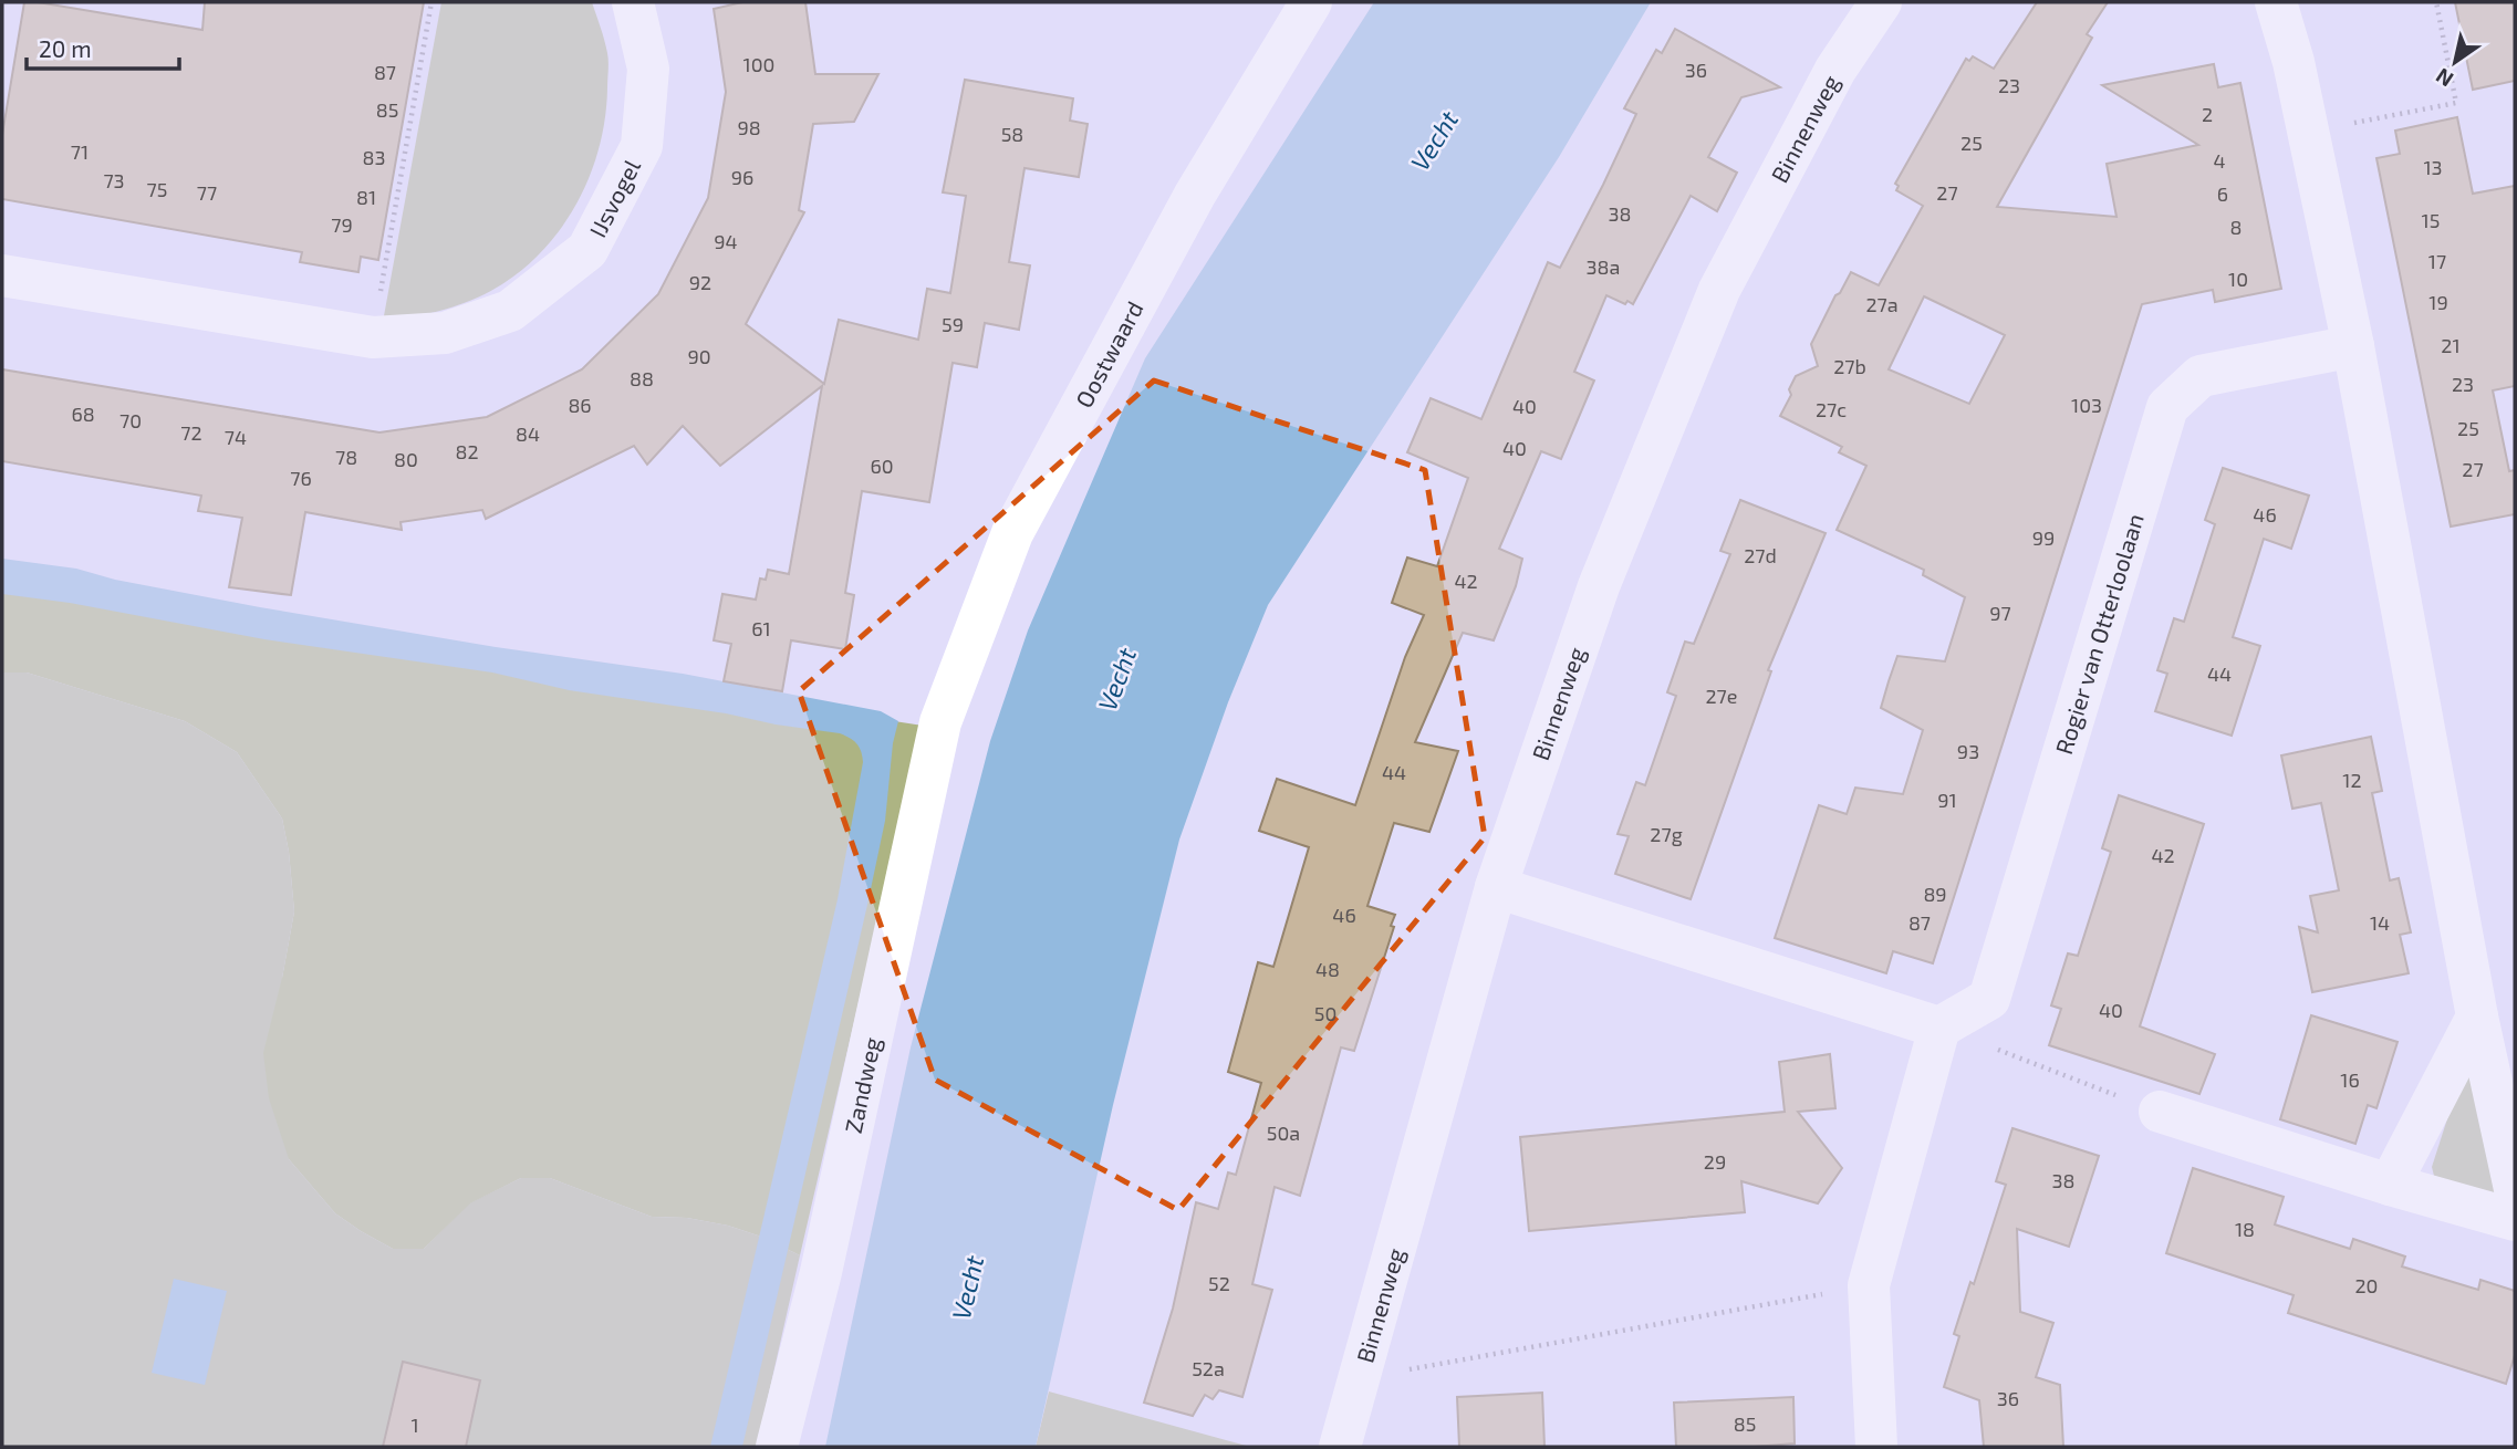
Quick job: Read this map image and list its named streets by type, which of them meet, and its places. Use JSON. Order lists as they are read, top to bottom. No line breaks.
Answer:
{"streets":{"street":["Binnenweg","IJsvogel","Oostwaard","Rogier van Otterloolaan","Zandweg"]},"crossings":[["Oostwaard","Zandweg"]],"water":["Vecht"],"house_numbers":["100","36","87","23","85","2","98","58","25","71","83","4","13","96","73","75","77","27","6","81","38","15","79","8","94","17","38a","10","92","19","27a","59","21","90","27b","88","23","86","103","40","27c","68","70","25","72","84","74","40","82","78","80","60","27","76","46","99","27d","42","97","61","44","27e","93","44","12","91","27g","42","89","46","87","14","48","40","50","16","50a","29","38","18","52","20","52a","36","85","1"],"scale_bar":"20 m","north":"bottom left"}
